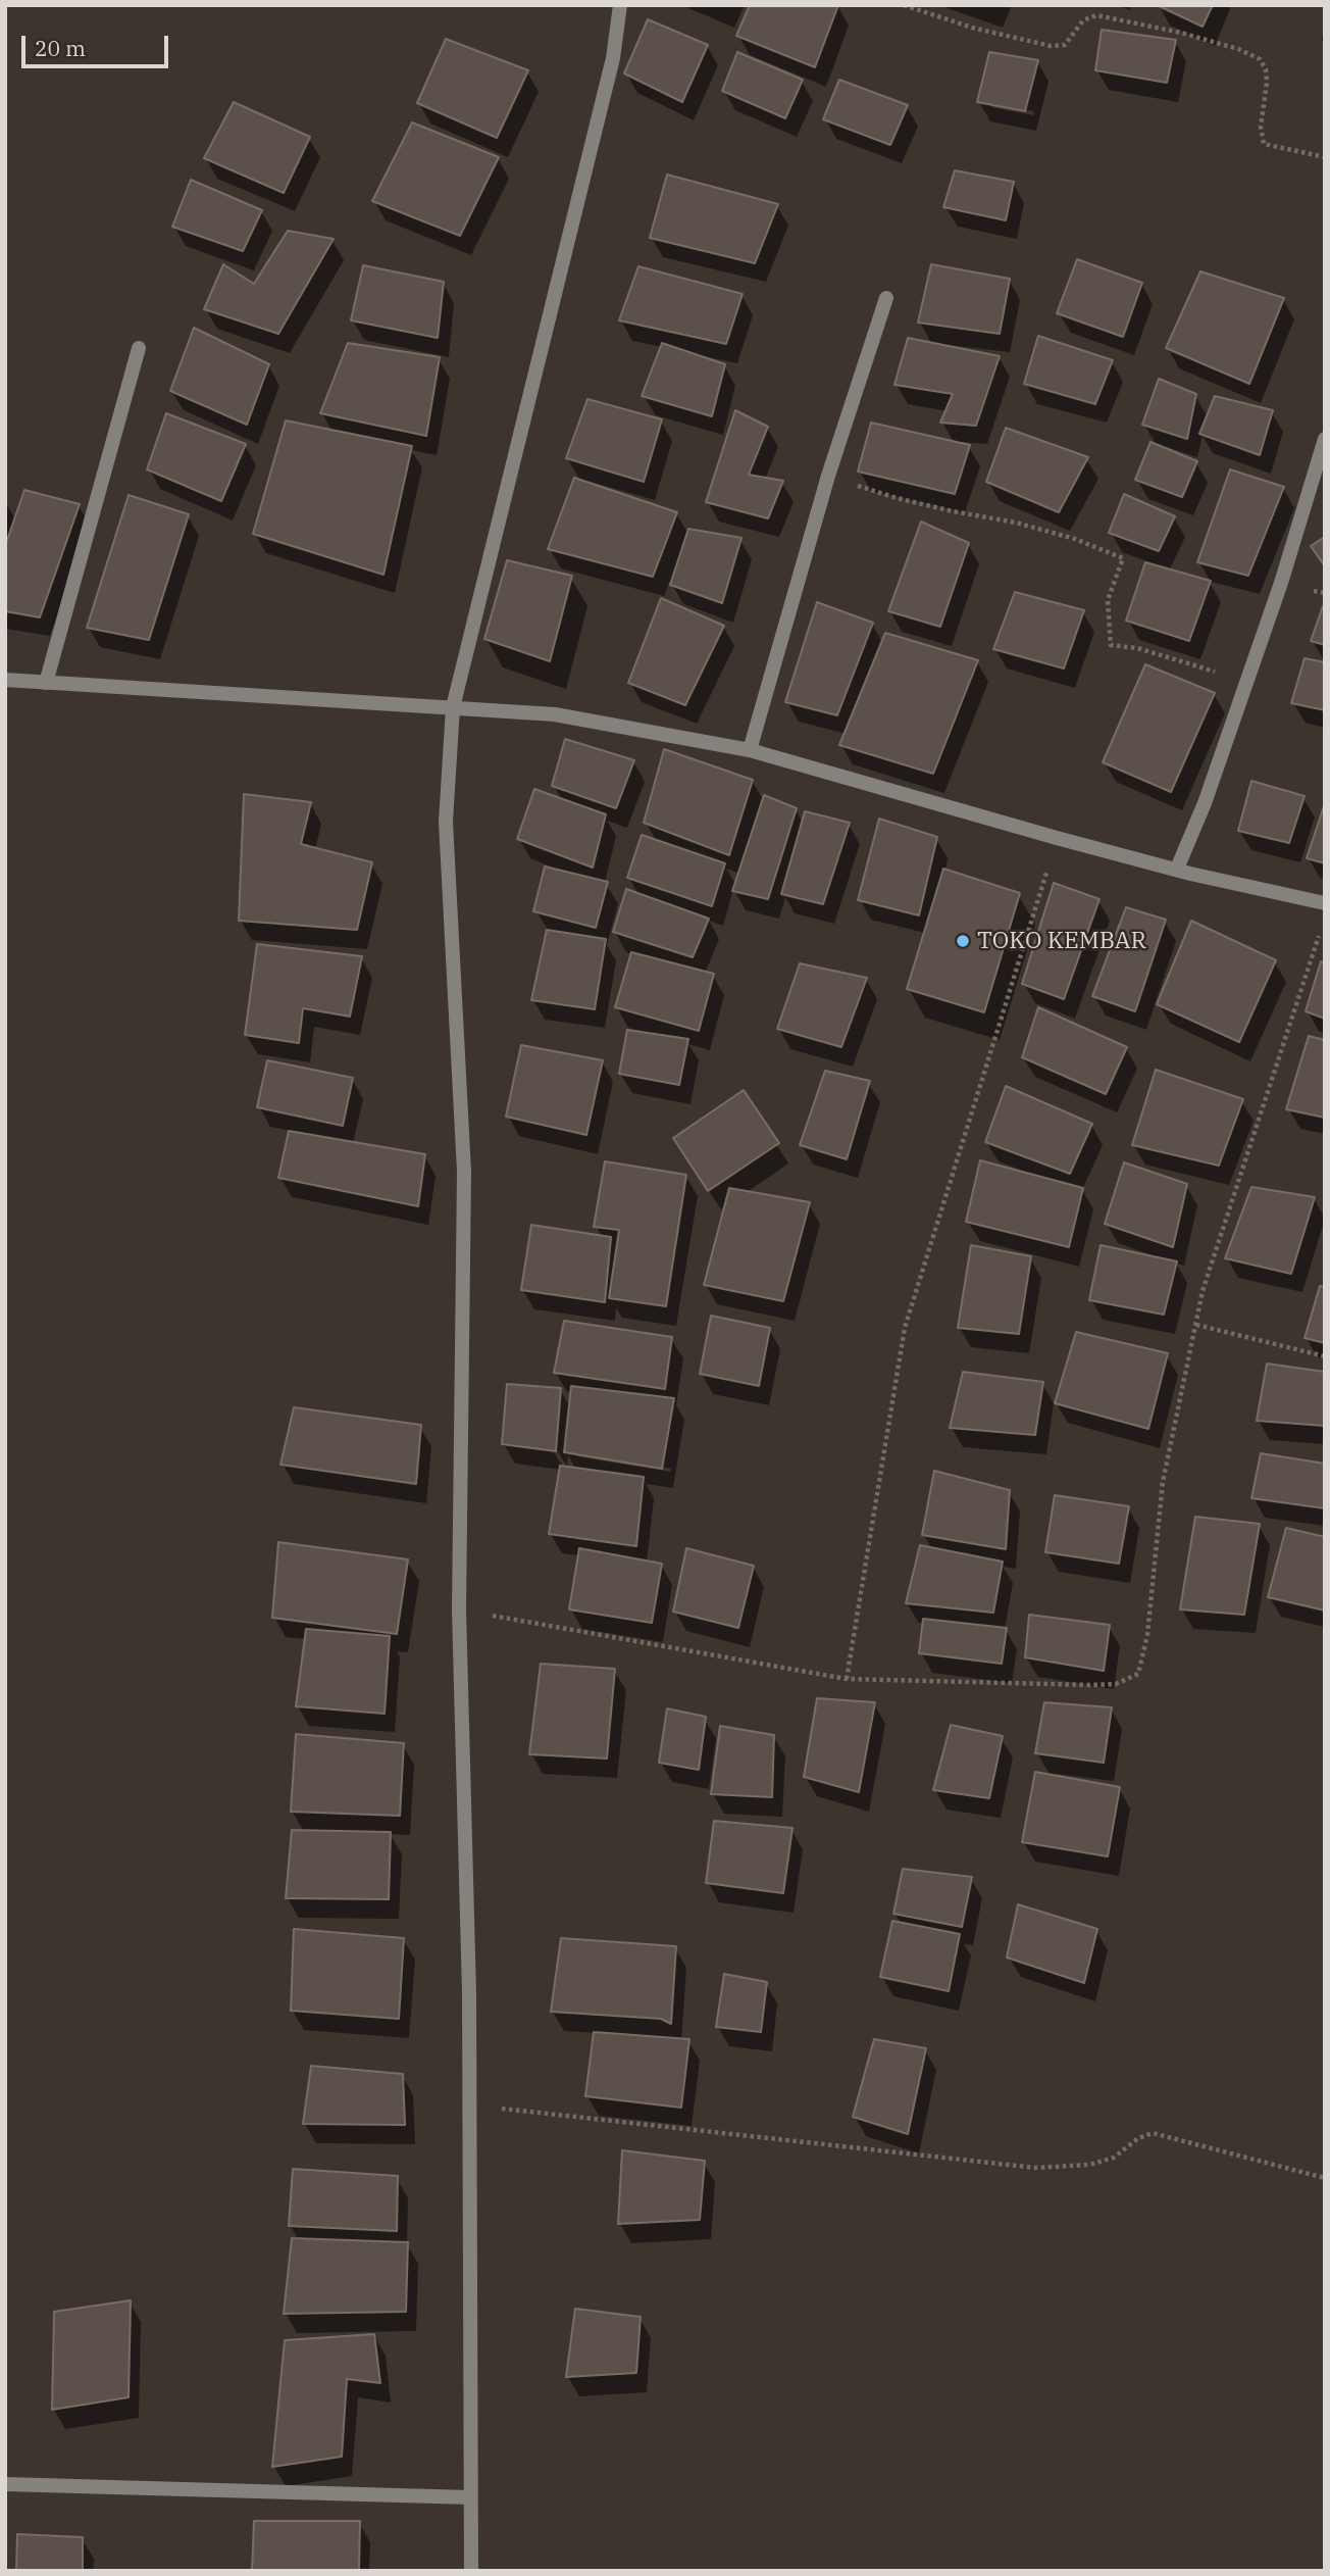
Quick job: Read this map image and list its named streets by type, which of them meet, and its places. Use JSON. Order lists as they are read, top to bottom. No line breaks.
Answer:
{"places":["TOKO KEMBAR"],"scale_bar":"20 m"}
